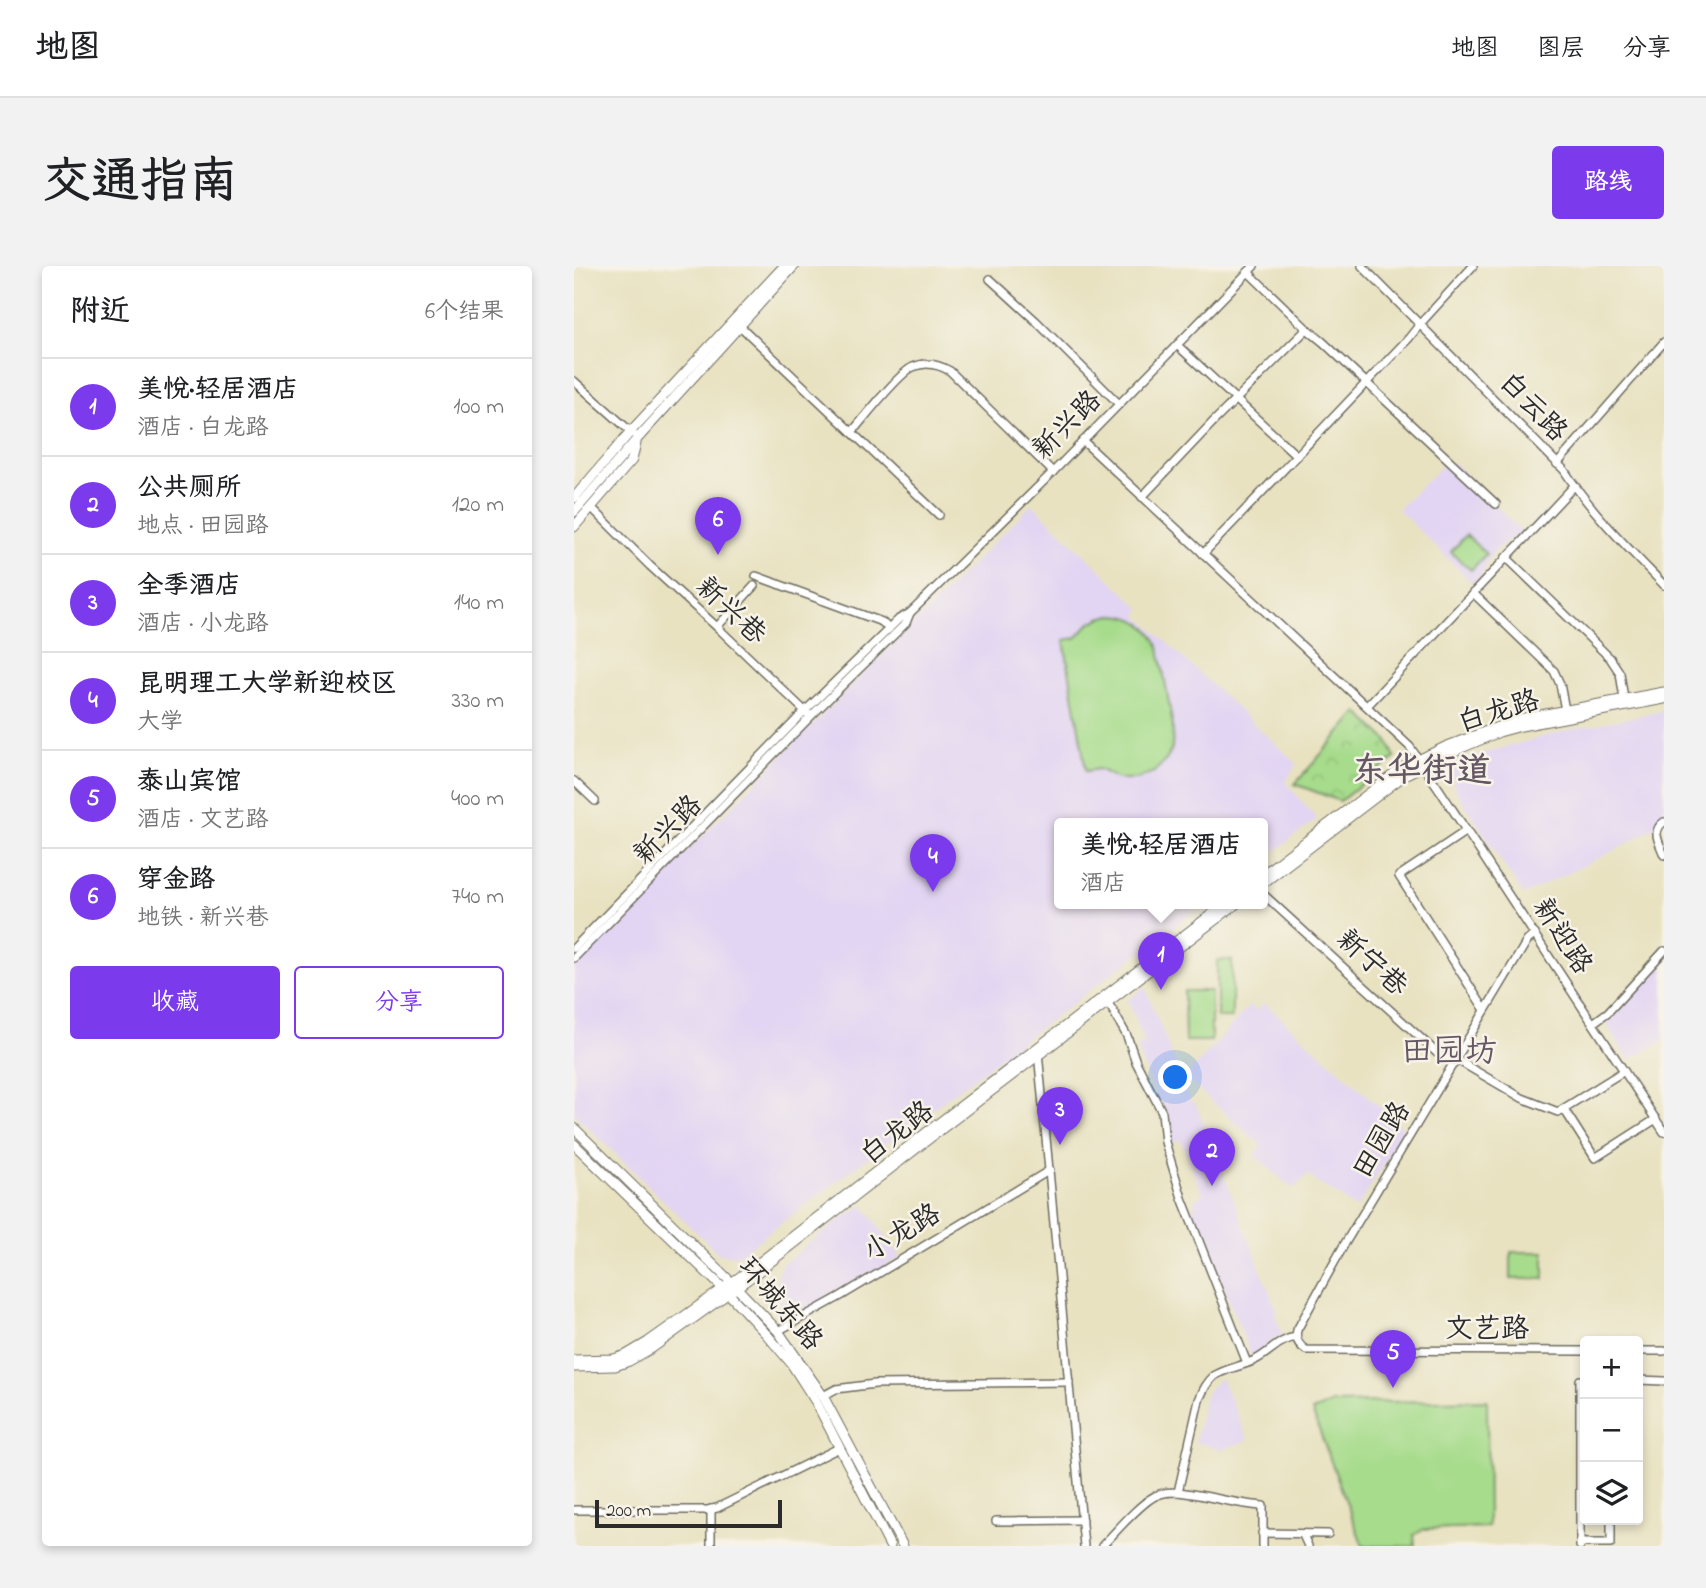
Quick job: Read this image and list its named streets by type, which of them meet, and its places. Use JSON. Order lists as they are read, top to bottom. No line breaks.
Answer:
{"streets":{"main road":["白龙路","环城东路"],"street":["白云路","新兴路","新兴巷","新迎路","新宁巷","田园路","小龙路","文艺路"]},"crossings":[["新兴路","新兴巷"],["新兴路","新迎路"],["白龙路","新迎路"],["白龙路","环城东路"],["新迎路","田园路"],["新宁巷","田园路"],["田园路","文艺路"],["小龙路","环城东路"]],"districts":["东华街道","田园坊"],"scale_bar":"200 m","page":{"header":"地图","nav":["地图","图层","分享"],"title":"交通指南","buttons":["路线",["收藏","分享"]],"heading":["附近","6个结果"],"list":[{"mark":"1","name":"美悦·轻居酒店","note":"酒店 · 白龙路","value":"100 m"},{"mark":"2","name":"公共厕所","note":"地点 · 田园路","value":"120 m"},{"mark":"3","name":"全季酒店","note":"酒店 · 小龙路","value":"140 m"},{"mark":"4","name":"昆明理工大学新迎校区","note":"大学","value":"330 m"},{"mark":"5","name":"泰山宾馆","note":"酒店 · 文艺路","value":"400 m"},{"mark":"6","name":"穿金路","note":"地铁 · 新兴巷","value":"740 m"}],"pins":["6","4","1","3","2","5"],"popup":["美悦·轻居酒店","酒店"],"map_buttons":["+","−"],"scale":"200 m"}}
